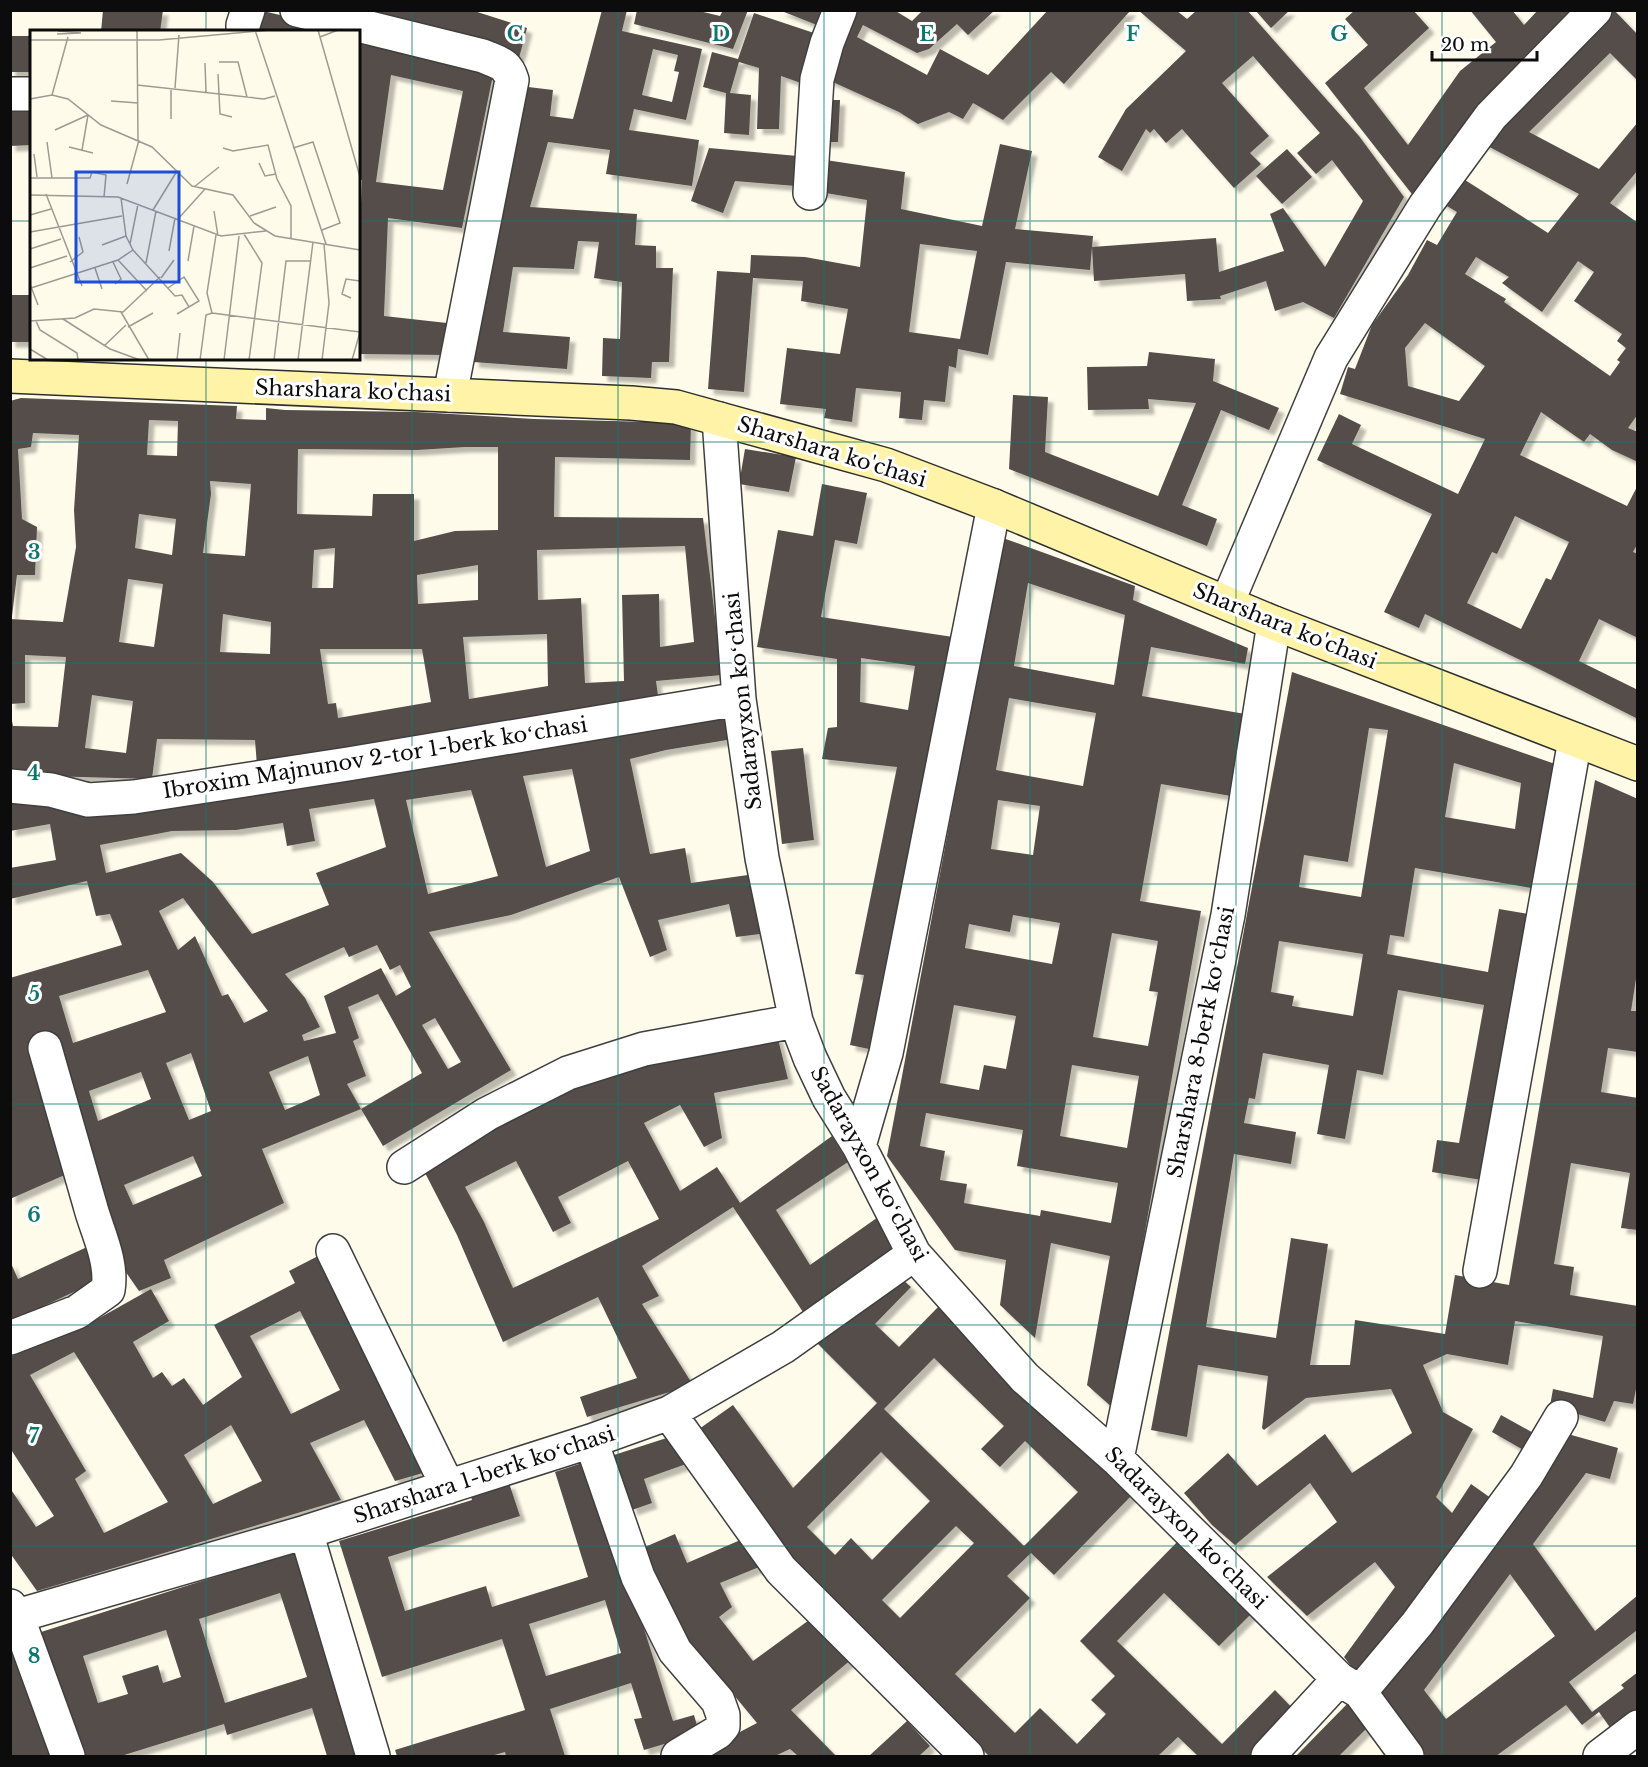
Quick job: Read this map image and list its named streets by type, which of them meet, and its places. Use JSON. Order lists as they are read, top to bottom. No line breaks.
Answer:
{"streets":{"street":["Sharshara ko'chasi","Sadarayxon koʻchasi","Ibroxim Majnunov 2-tor 1-berk koʻchasi","Sharshara 8-berk koʻchasi","Sharshara 1-berk koʻchasi"]},"crossings":[["Sharshara ko'chasi","Sadarayxon koʻchasi"],["Sharshara ko'chasi","Sharshara 8-berk koʻchasi"],["Sadarayxon koʻchasi","Ibroxim Majnunov 2-tor 1-berk koʻchasi"],["Sadarayxon koʻchasi","Sharshara 8-berk koʻchasi"],["Sadarayxon koʻchasi","Sharshara 1-berk koʻchasi"]],"scale_bar":"20 m","grid":{"columns":["C","D","E","F","G"],"rows":["3","4","5","6","7","8"]}}
